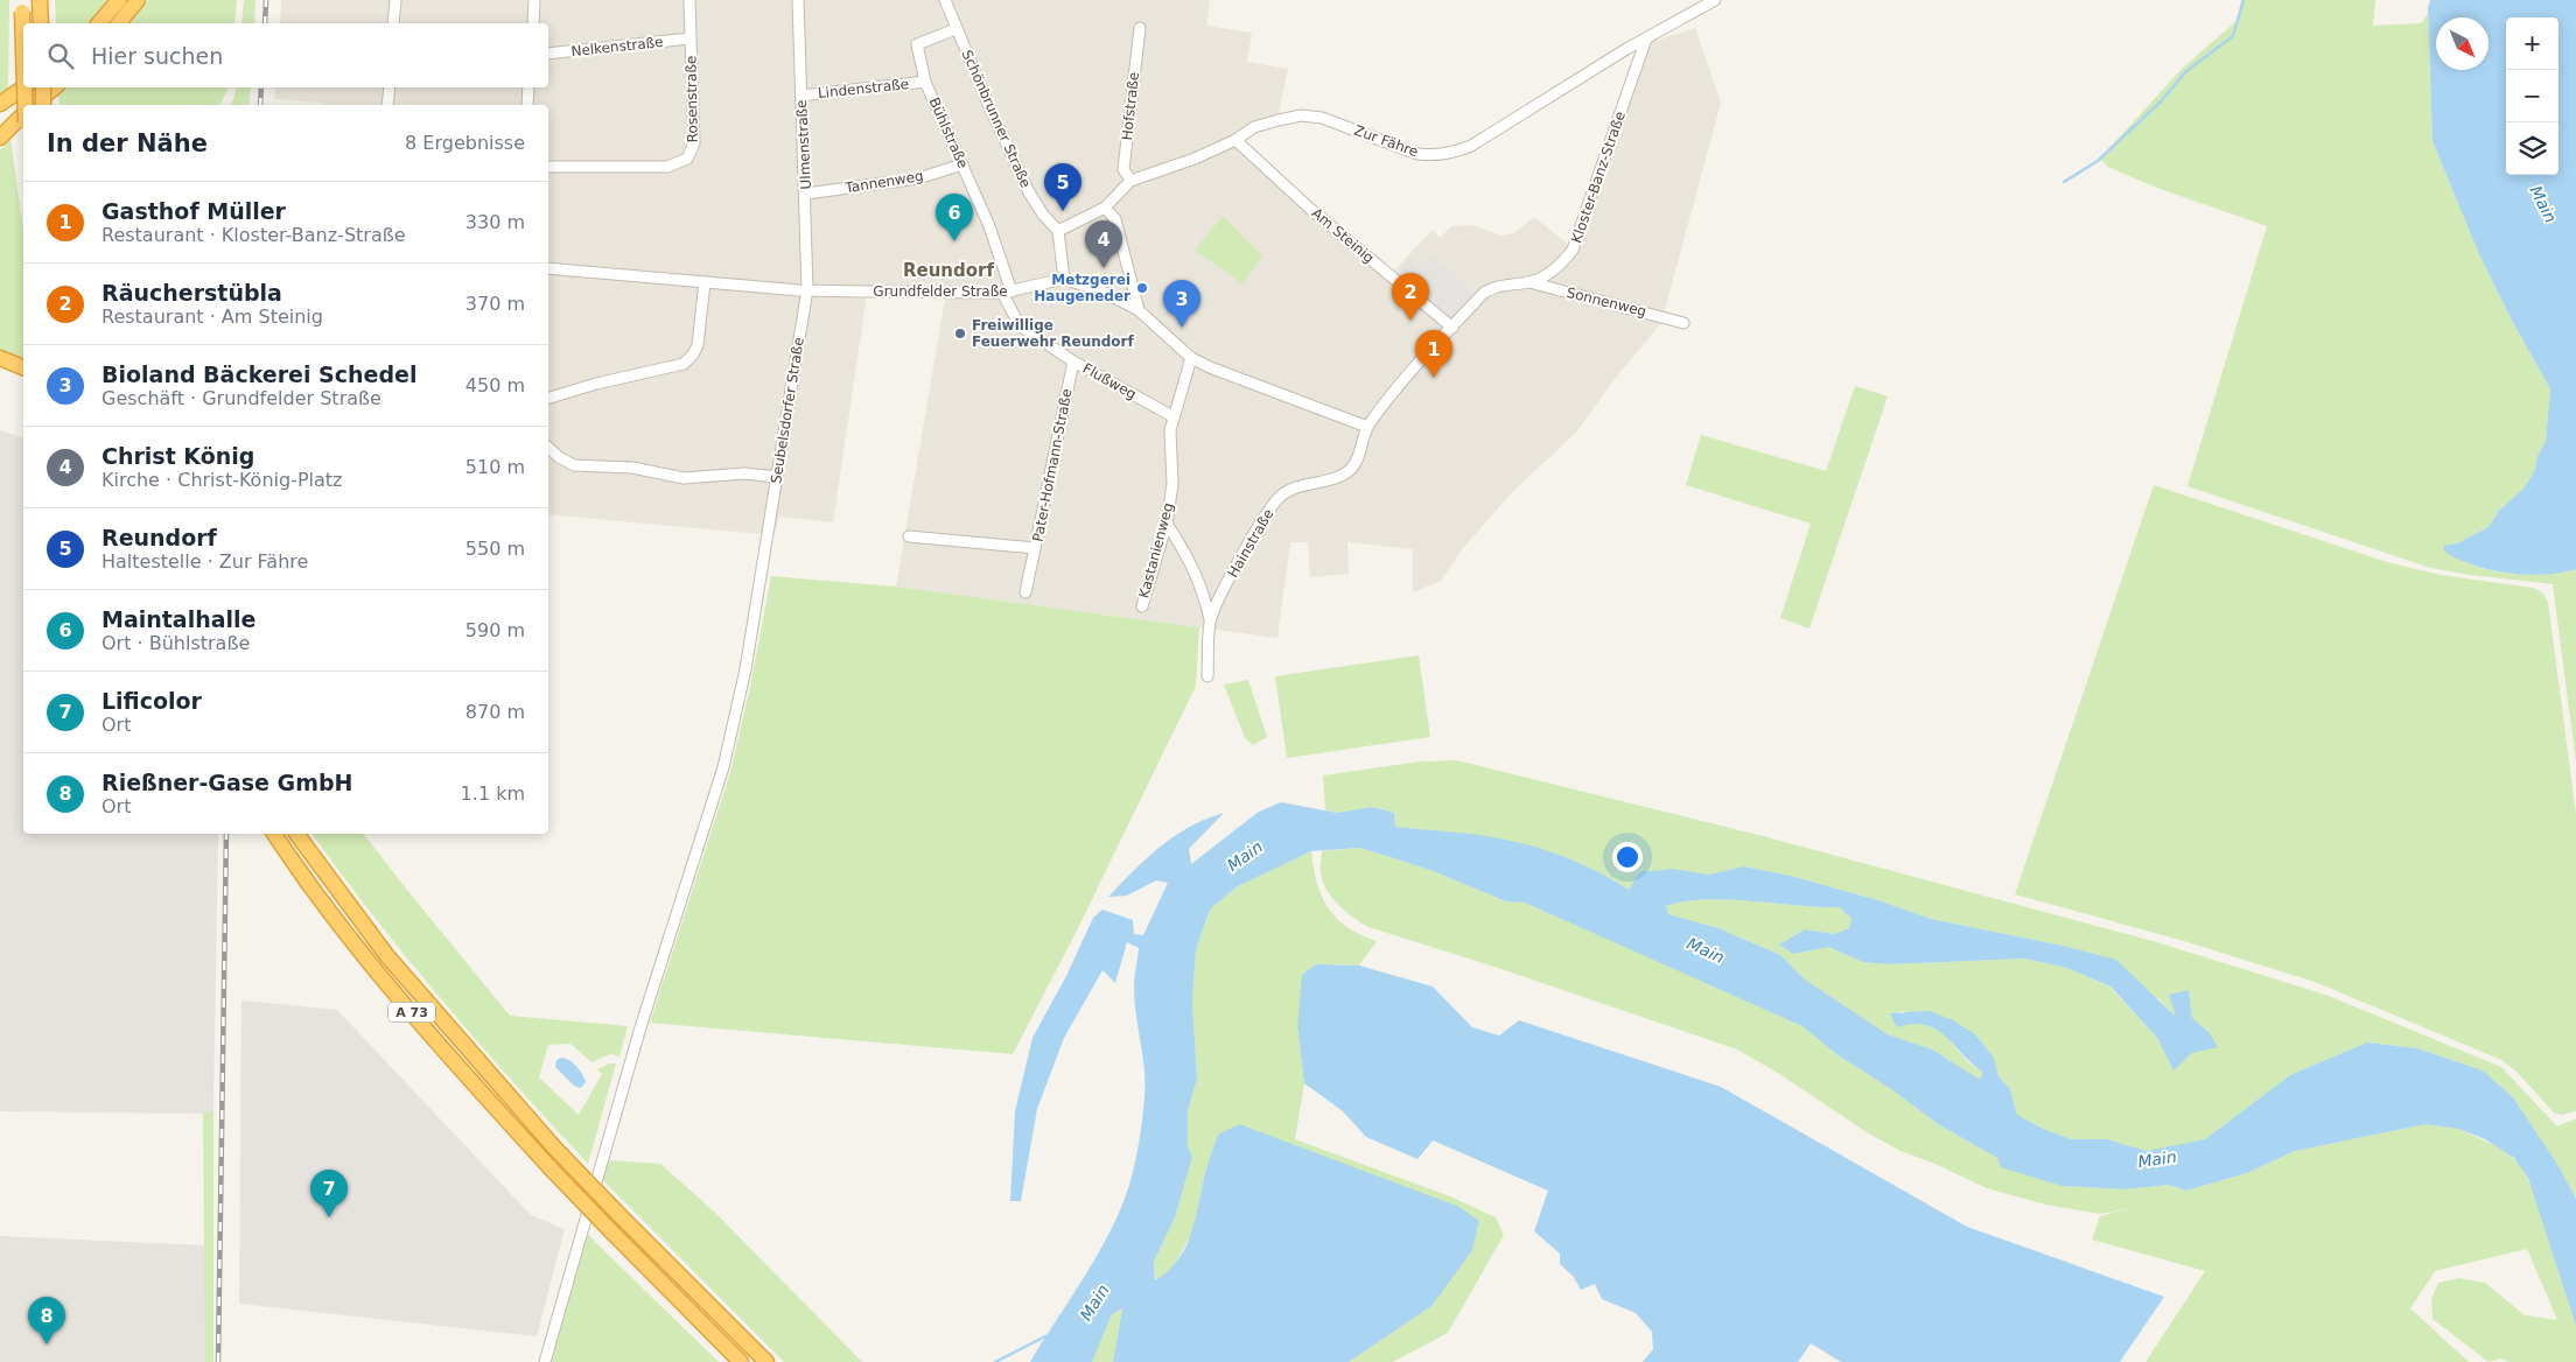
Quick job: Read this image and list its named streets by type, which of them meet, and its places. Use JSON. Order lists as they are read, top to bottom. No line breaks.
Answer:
{"streets":{"highway":["A 73"],"street":["Nelkenstraße","Lindenstraße","Rosenstraße","Hofstraße","Schönbrunner Straße","Bühlstraße","Zur Fähre","Ulmenstraße","Kloster-Banz-Straße","Tannenweg","Am Steinig","Grundfelder Straße","Sonnenweg","Flußweg","Seubelsdorfer Straße","Pater-Hofmann-Straße","Hainstraße","Kastanienweg"]},"crossings":[["Nelkenstraße","Rosenstraße"],["Lindenstraße","Bühlstraße"],["Lindenstraße","Ulmenstraße"],["Hofstraße","Zur Fähre"],["Schönbrunner Straße","Bühlstraße"],["Schönbrunner Straße","Zur Fähre"],["Bühlstraße","Tannenweg"],["Bühlstraße","Grundfelder Straße"],["Bühlstraße","Flußweg"],["Zur Fähre","Kloster-Banz-Straße"],["Zur Fähre","Am Steinig"],["Ulmenstraße","Tannenweg"],["Ulmenstraße","Grundfelder Straße"],["Ulmenstraße","Seubelsdorfer Straße"],["Kloster-Banz-Straße","Am Steinig"],["Kloster-Banz-Straße","Sonnenweg"],["Kloster-Banz-Straße","Hainstraße"],["Grundfelder Straße","Flußweg"],["Grundfelder Straße","Seubelsdorfer Straße"],["Flußweg","Pater-Hofmann-Straße"],["Flußweg","Kastanienweg"]],"districts":["Reundorf"],"water":["Main"],"places":["Metzgerei Haugeneder","Freiwillige Feuerwehr Reundorf"],"north":"bottom right","page":{"map_buttons":["+","−"],"search":"Hier suchen","heading":["In der Nähe","8 Ergebnisse"],"pins":["5","6","4","2","3","1","7","8"],"list":[{"mark":"1","name":"Gasthof Müller","note":"Restaurant · Kloster-Banz-Straße","value":"330 m"},{"mark":"2","name":"Räucherstübla","note":"Restaurant · Am Steinig","value":"370 m"},{"mark":"3","name":"Bioland Bäckerei Schedel","note":"Geschäft · Grundfelder Straße","value":"450 m"},{"mark":"4","name":"Christ König","note":"Kirche · Christ-König-Platz","value":"510 m"},{"mark":"5","name":"Reundorf","note":"Haltestelle · Zur Fähre","value":"550 m"},{"mark":"6","name":"Maintalhalle","note":"Ort · Bühlstraße","value":"590 m"},{"mark":"7","name":"Lificolor","note":"Ort","value":"870 m"},{"mark":"8","name":"Rießner-Gase GmbH","note":"Ort","value":"1.1 km"}]}}
